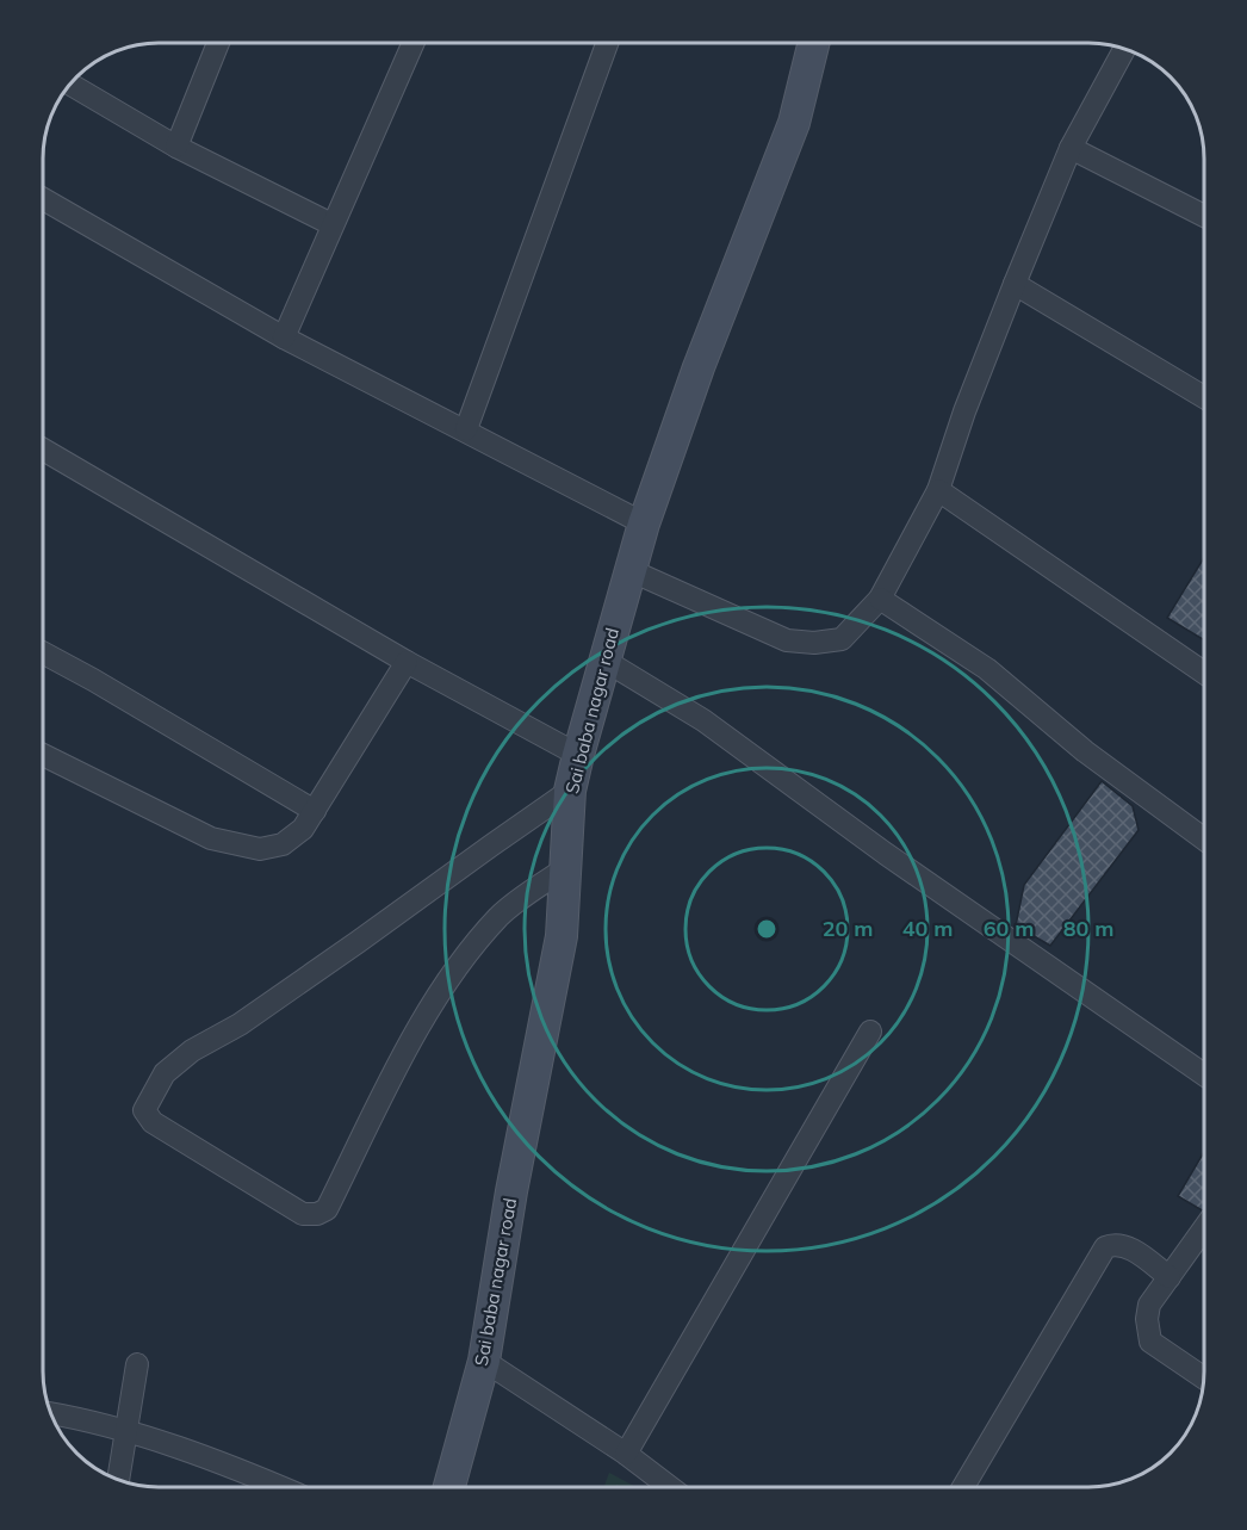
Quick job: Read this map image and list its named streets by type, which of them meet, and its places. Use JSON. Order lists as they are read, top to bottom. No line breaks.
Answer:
{"streets":{"main road":["Sai baba nagar road"]},"rings":["20 m","40 m","60 m","80 m"]}
